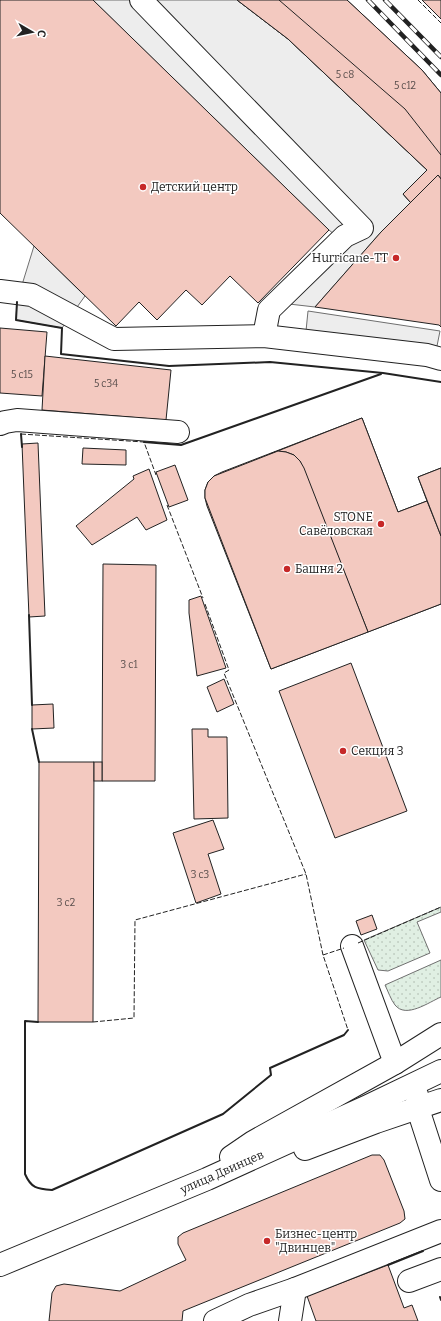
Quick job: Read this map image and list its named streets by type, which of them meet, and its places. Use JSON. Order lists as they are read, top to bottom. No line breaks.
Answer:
{"streets":{"street":["улица Двинцев"]},"places":["Детский центр","Hurricane-TT","STONE Савёловская","Башня 2","Секция 3","Бизнес-центр \"Двинцев\""],"house_numbers":["5 с8","5 с12","5 с15","5 с34","3 с1","3 с3","3 с2"],"north":"right"}
